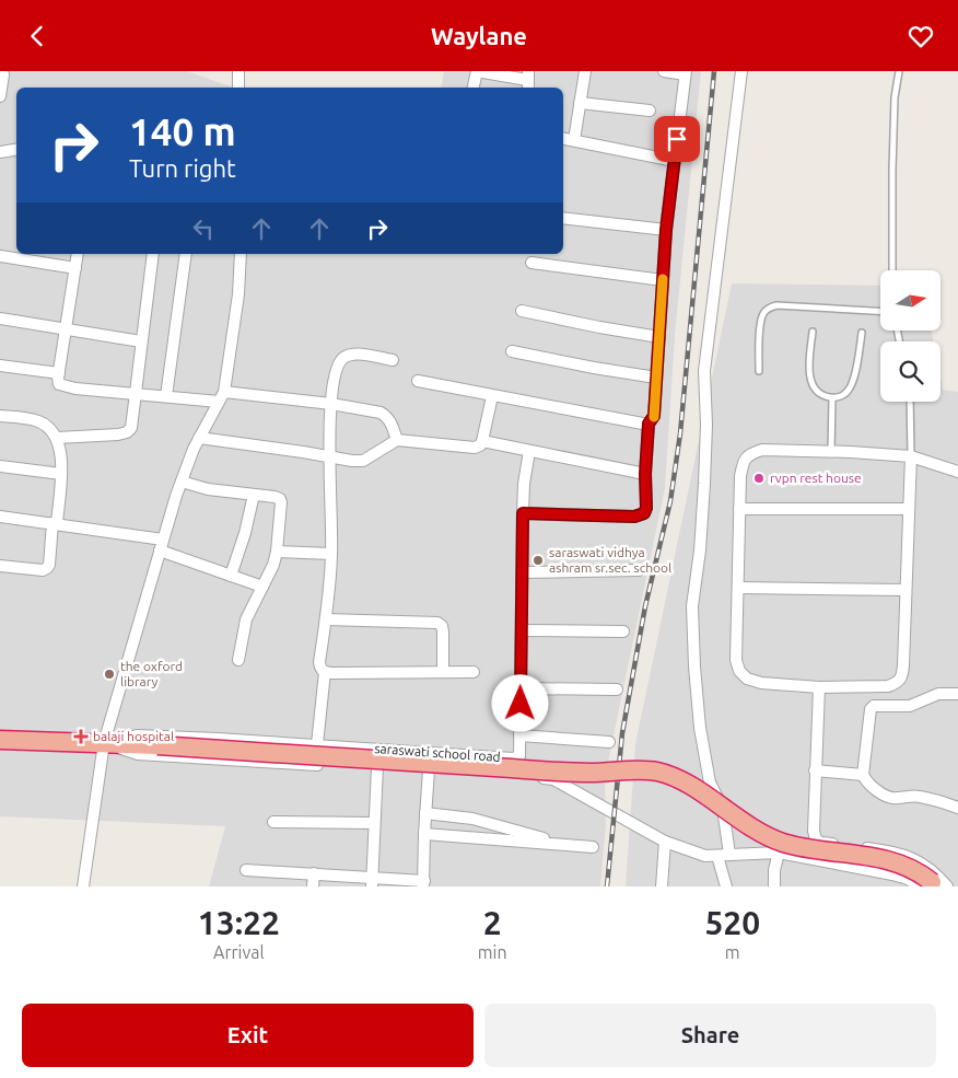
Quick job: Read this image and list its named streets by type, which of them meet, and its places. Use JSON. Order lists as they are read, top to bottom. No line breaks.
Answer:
{"streets":{"street":["saraswati school road"]},"places":{"other":["rvpn rest house","saraswati vidhya ashram sr.sec. school","the oxford library"],"health":["balaji hospital"]},"north":"right","page":{"header":"Waylane","turn":["140 m","Turn right"],"eta":["13:22","Arrival","2","min","520","m"],"buttons":["Exit","Share"]}}
